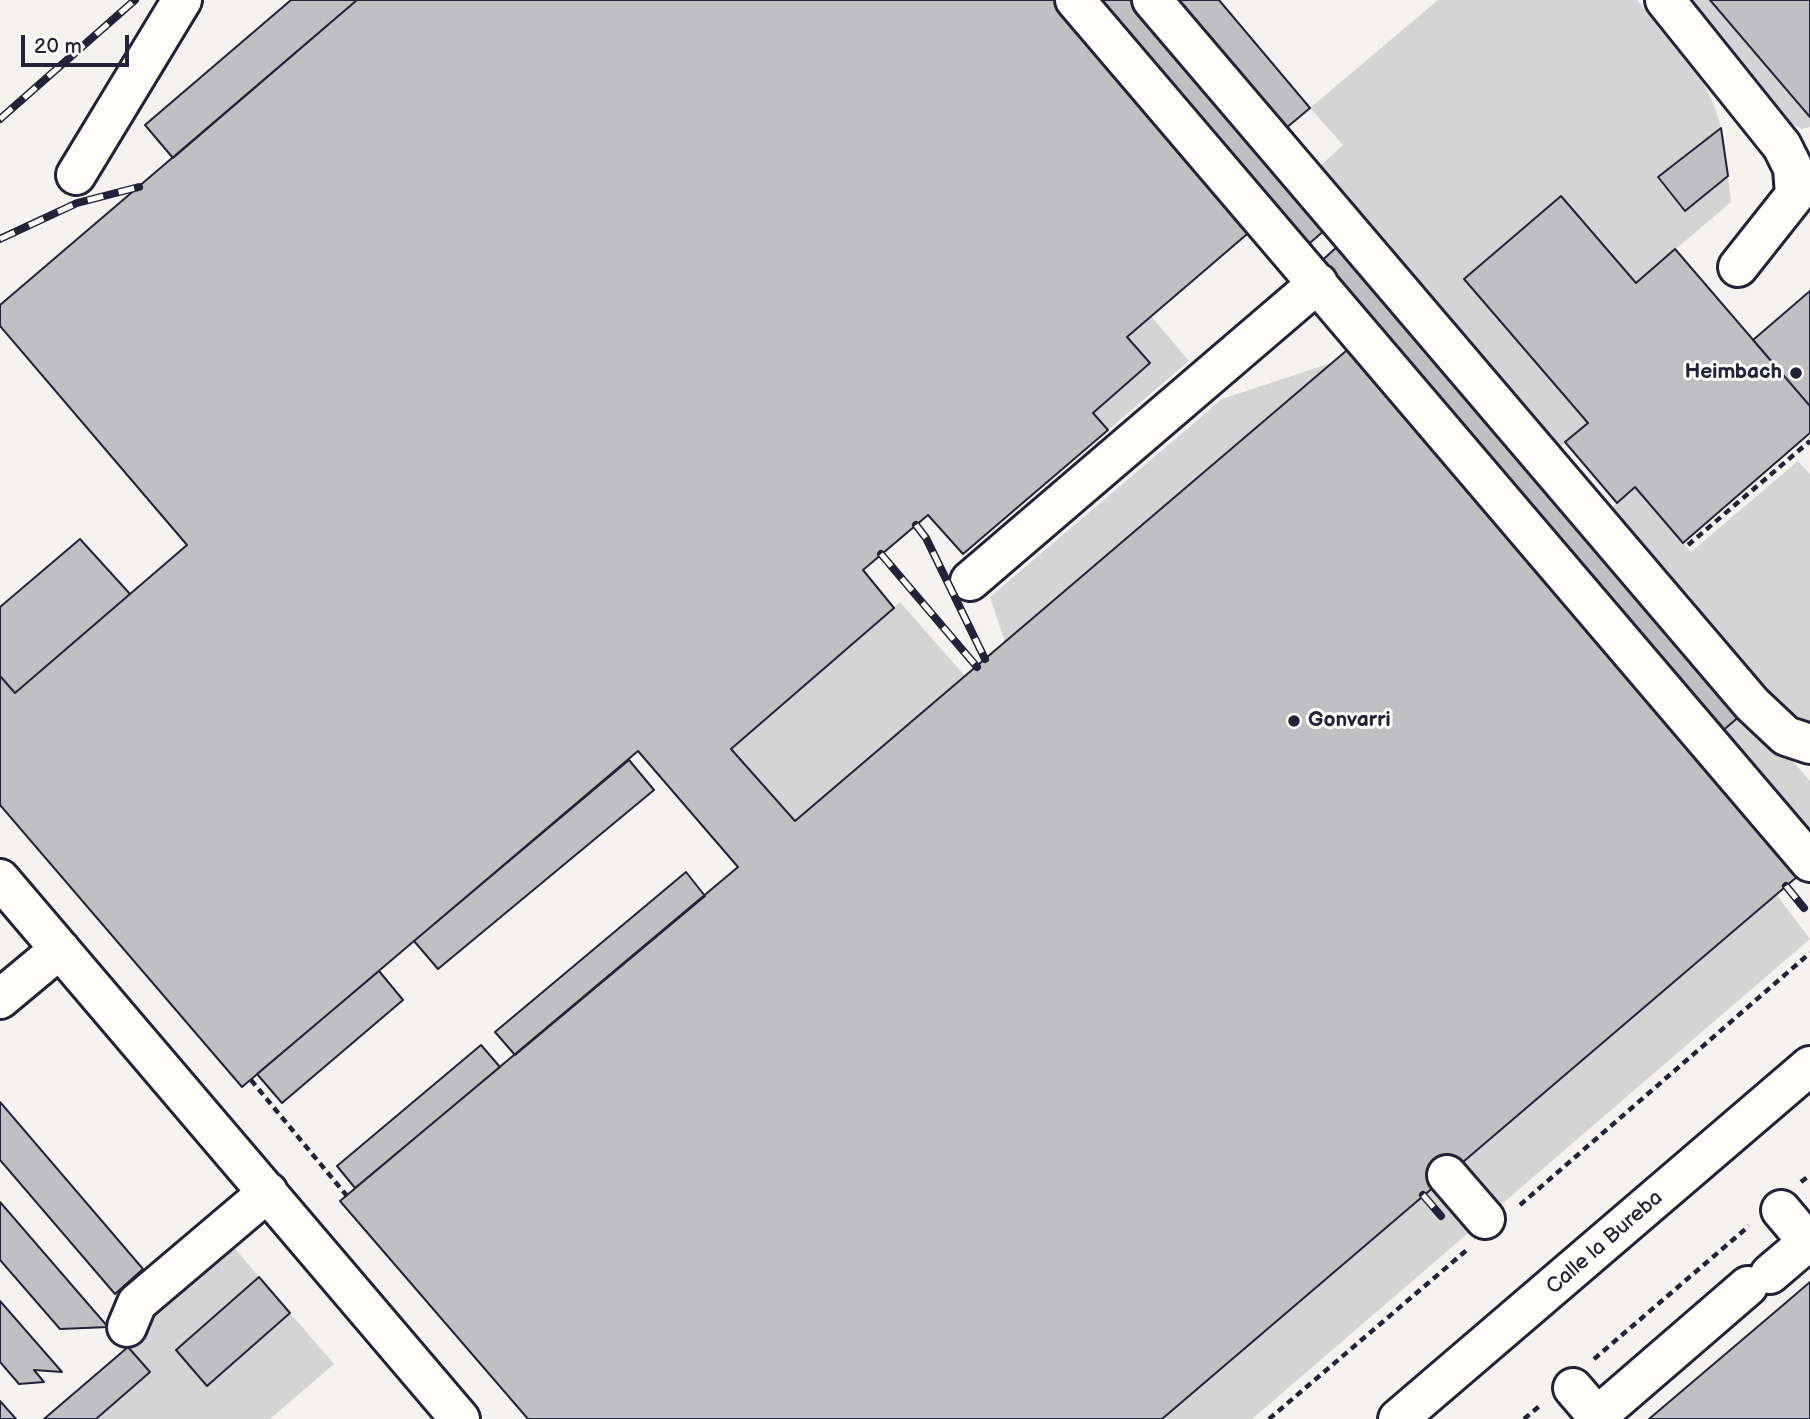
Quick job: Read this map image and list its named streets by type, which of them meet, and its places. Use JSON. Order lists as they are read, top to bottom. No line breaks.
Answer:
{"streets":{"street":["Calle la Bureba"]},"places":["Heimbach","Gonvarri"],"scale_bar":"20 m"}
